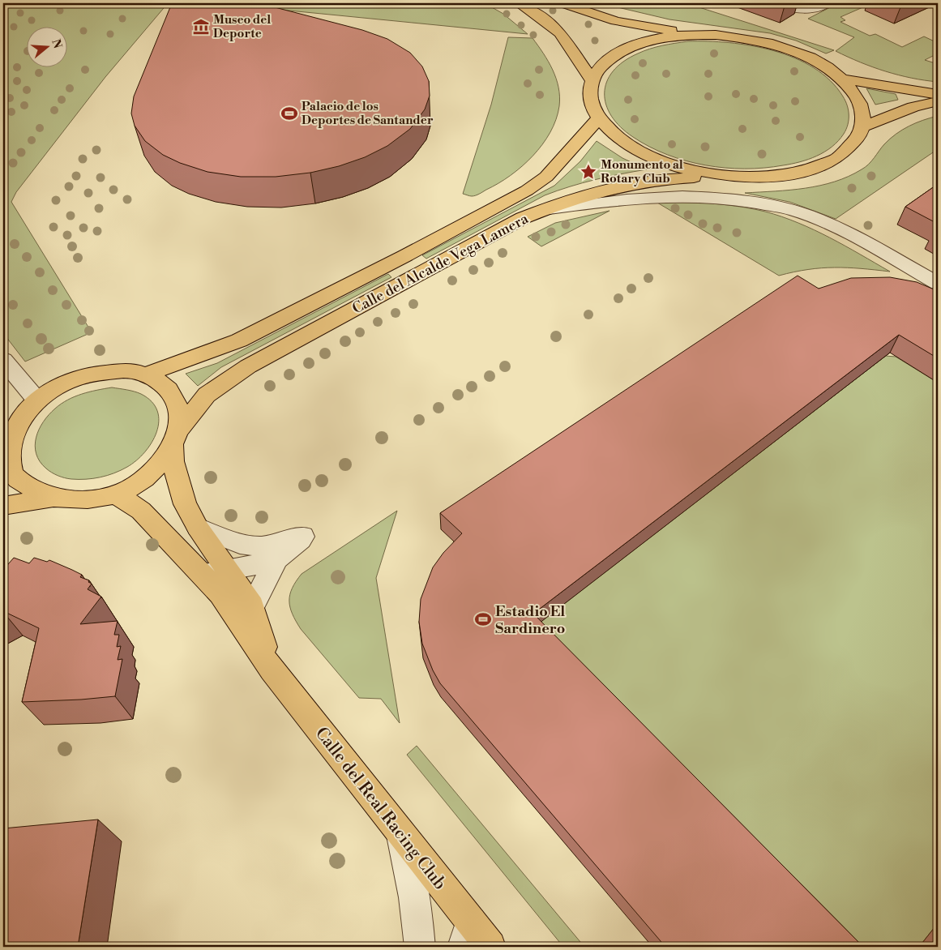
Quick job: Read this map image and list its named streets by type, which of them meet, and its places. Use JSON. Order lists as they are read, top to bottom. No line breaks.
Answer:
{"streets":{"main road":["Calle del Alcalde Vega Lamera","Calle del Real Racing Club"]},"crossings":[["Calle del Alcalde Vega Lamera","Calle del Real Racing Club"]],"places":{"museum":["Museo del Deporte"],"sports":["Palacio de los Deportes de Santander","Estadio El Sardinero"],"place":["Monumento al Rotary Club"]},"north":"right"}
